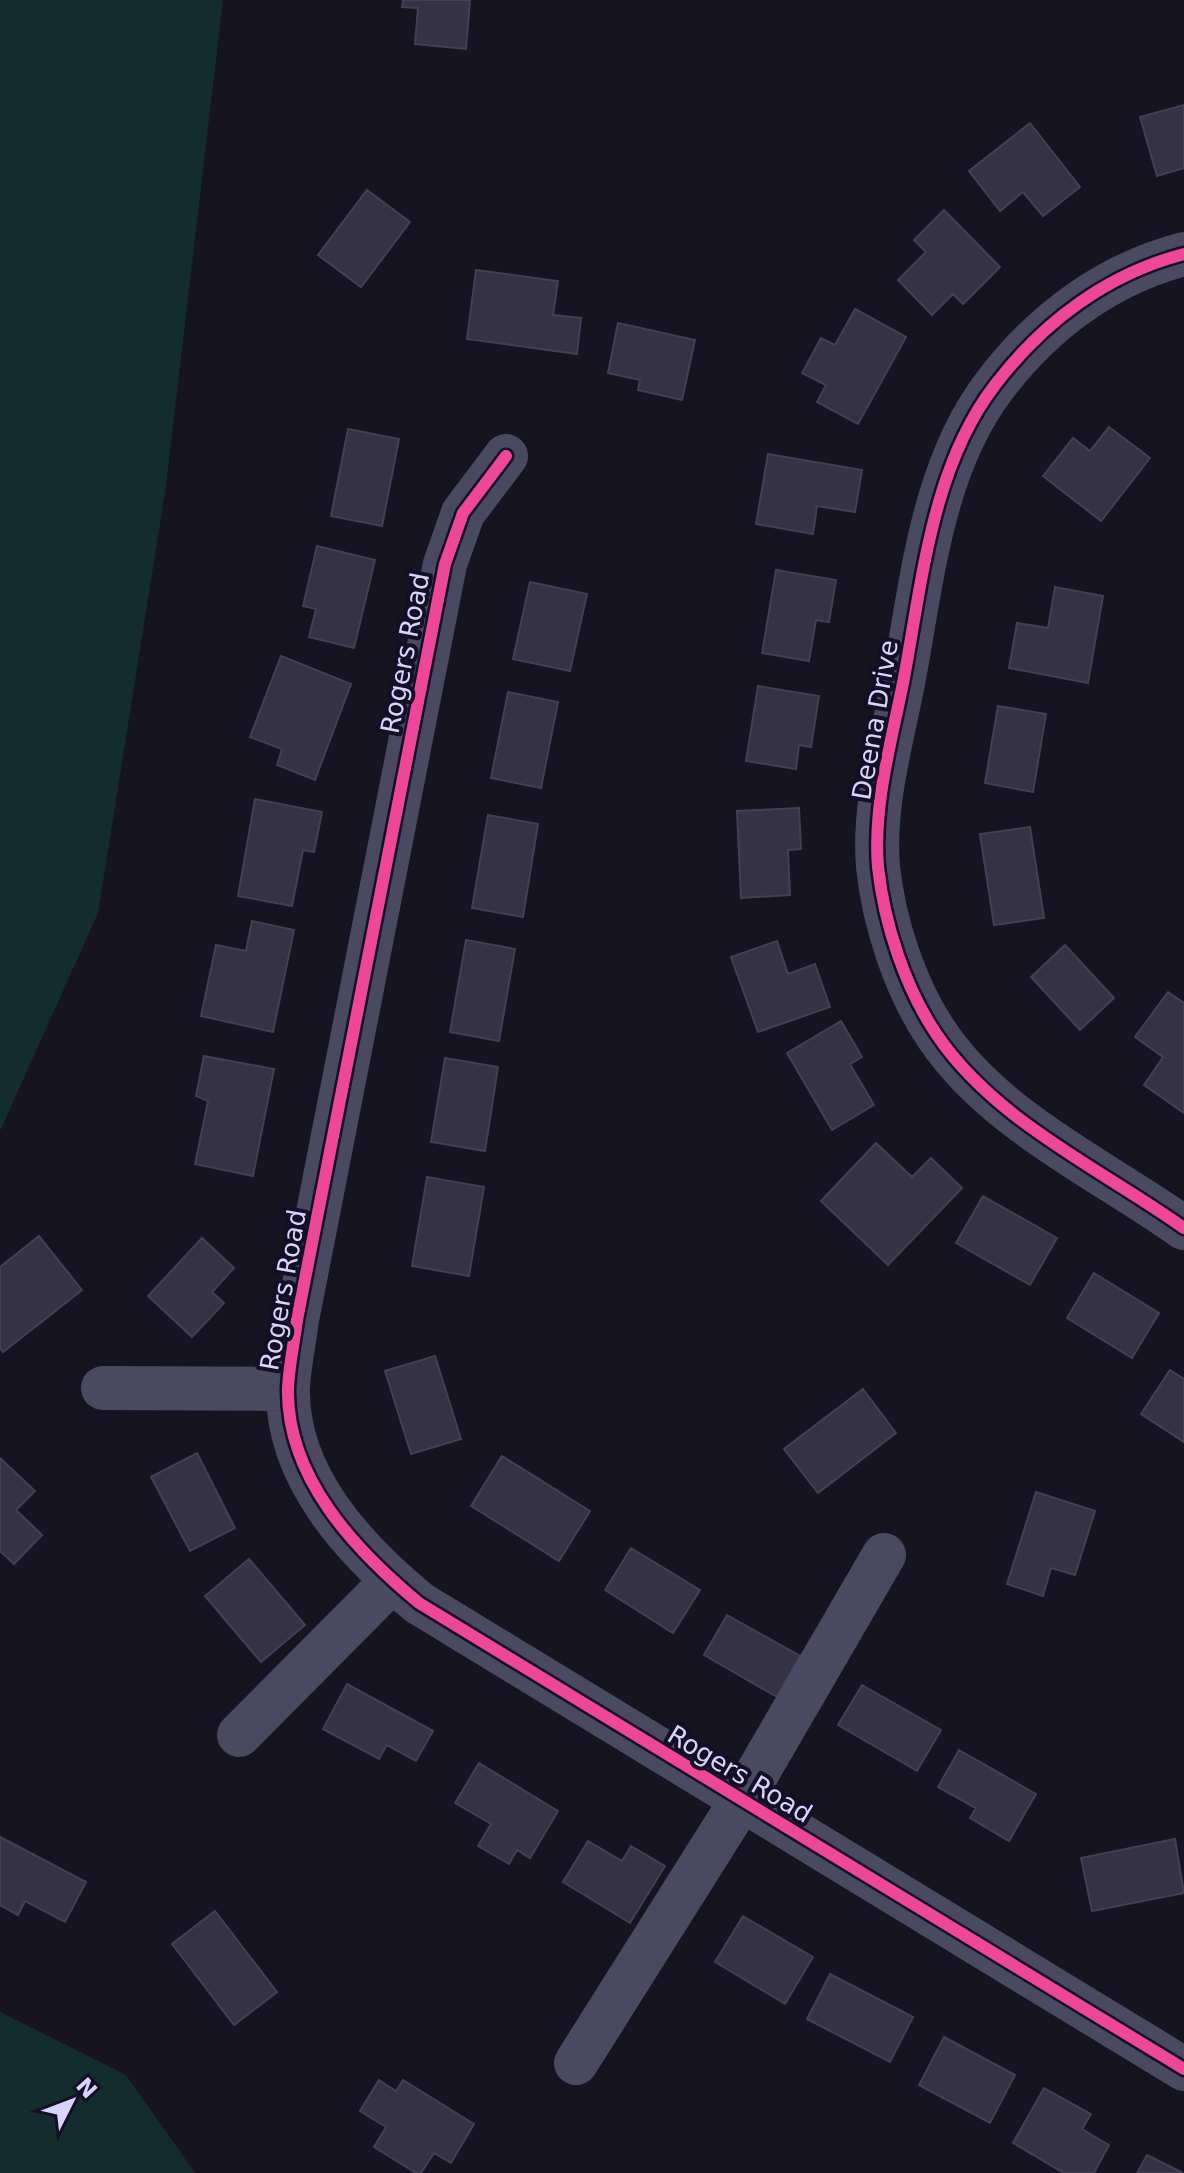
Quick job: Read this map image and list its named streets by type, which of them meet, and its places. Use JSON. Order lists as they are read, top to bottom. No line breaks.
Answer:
{"streets":{"street":["Rogers Road","Deena Drive"]},"north":"top right"}
